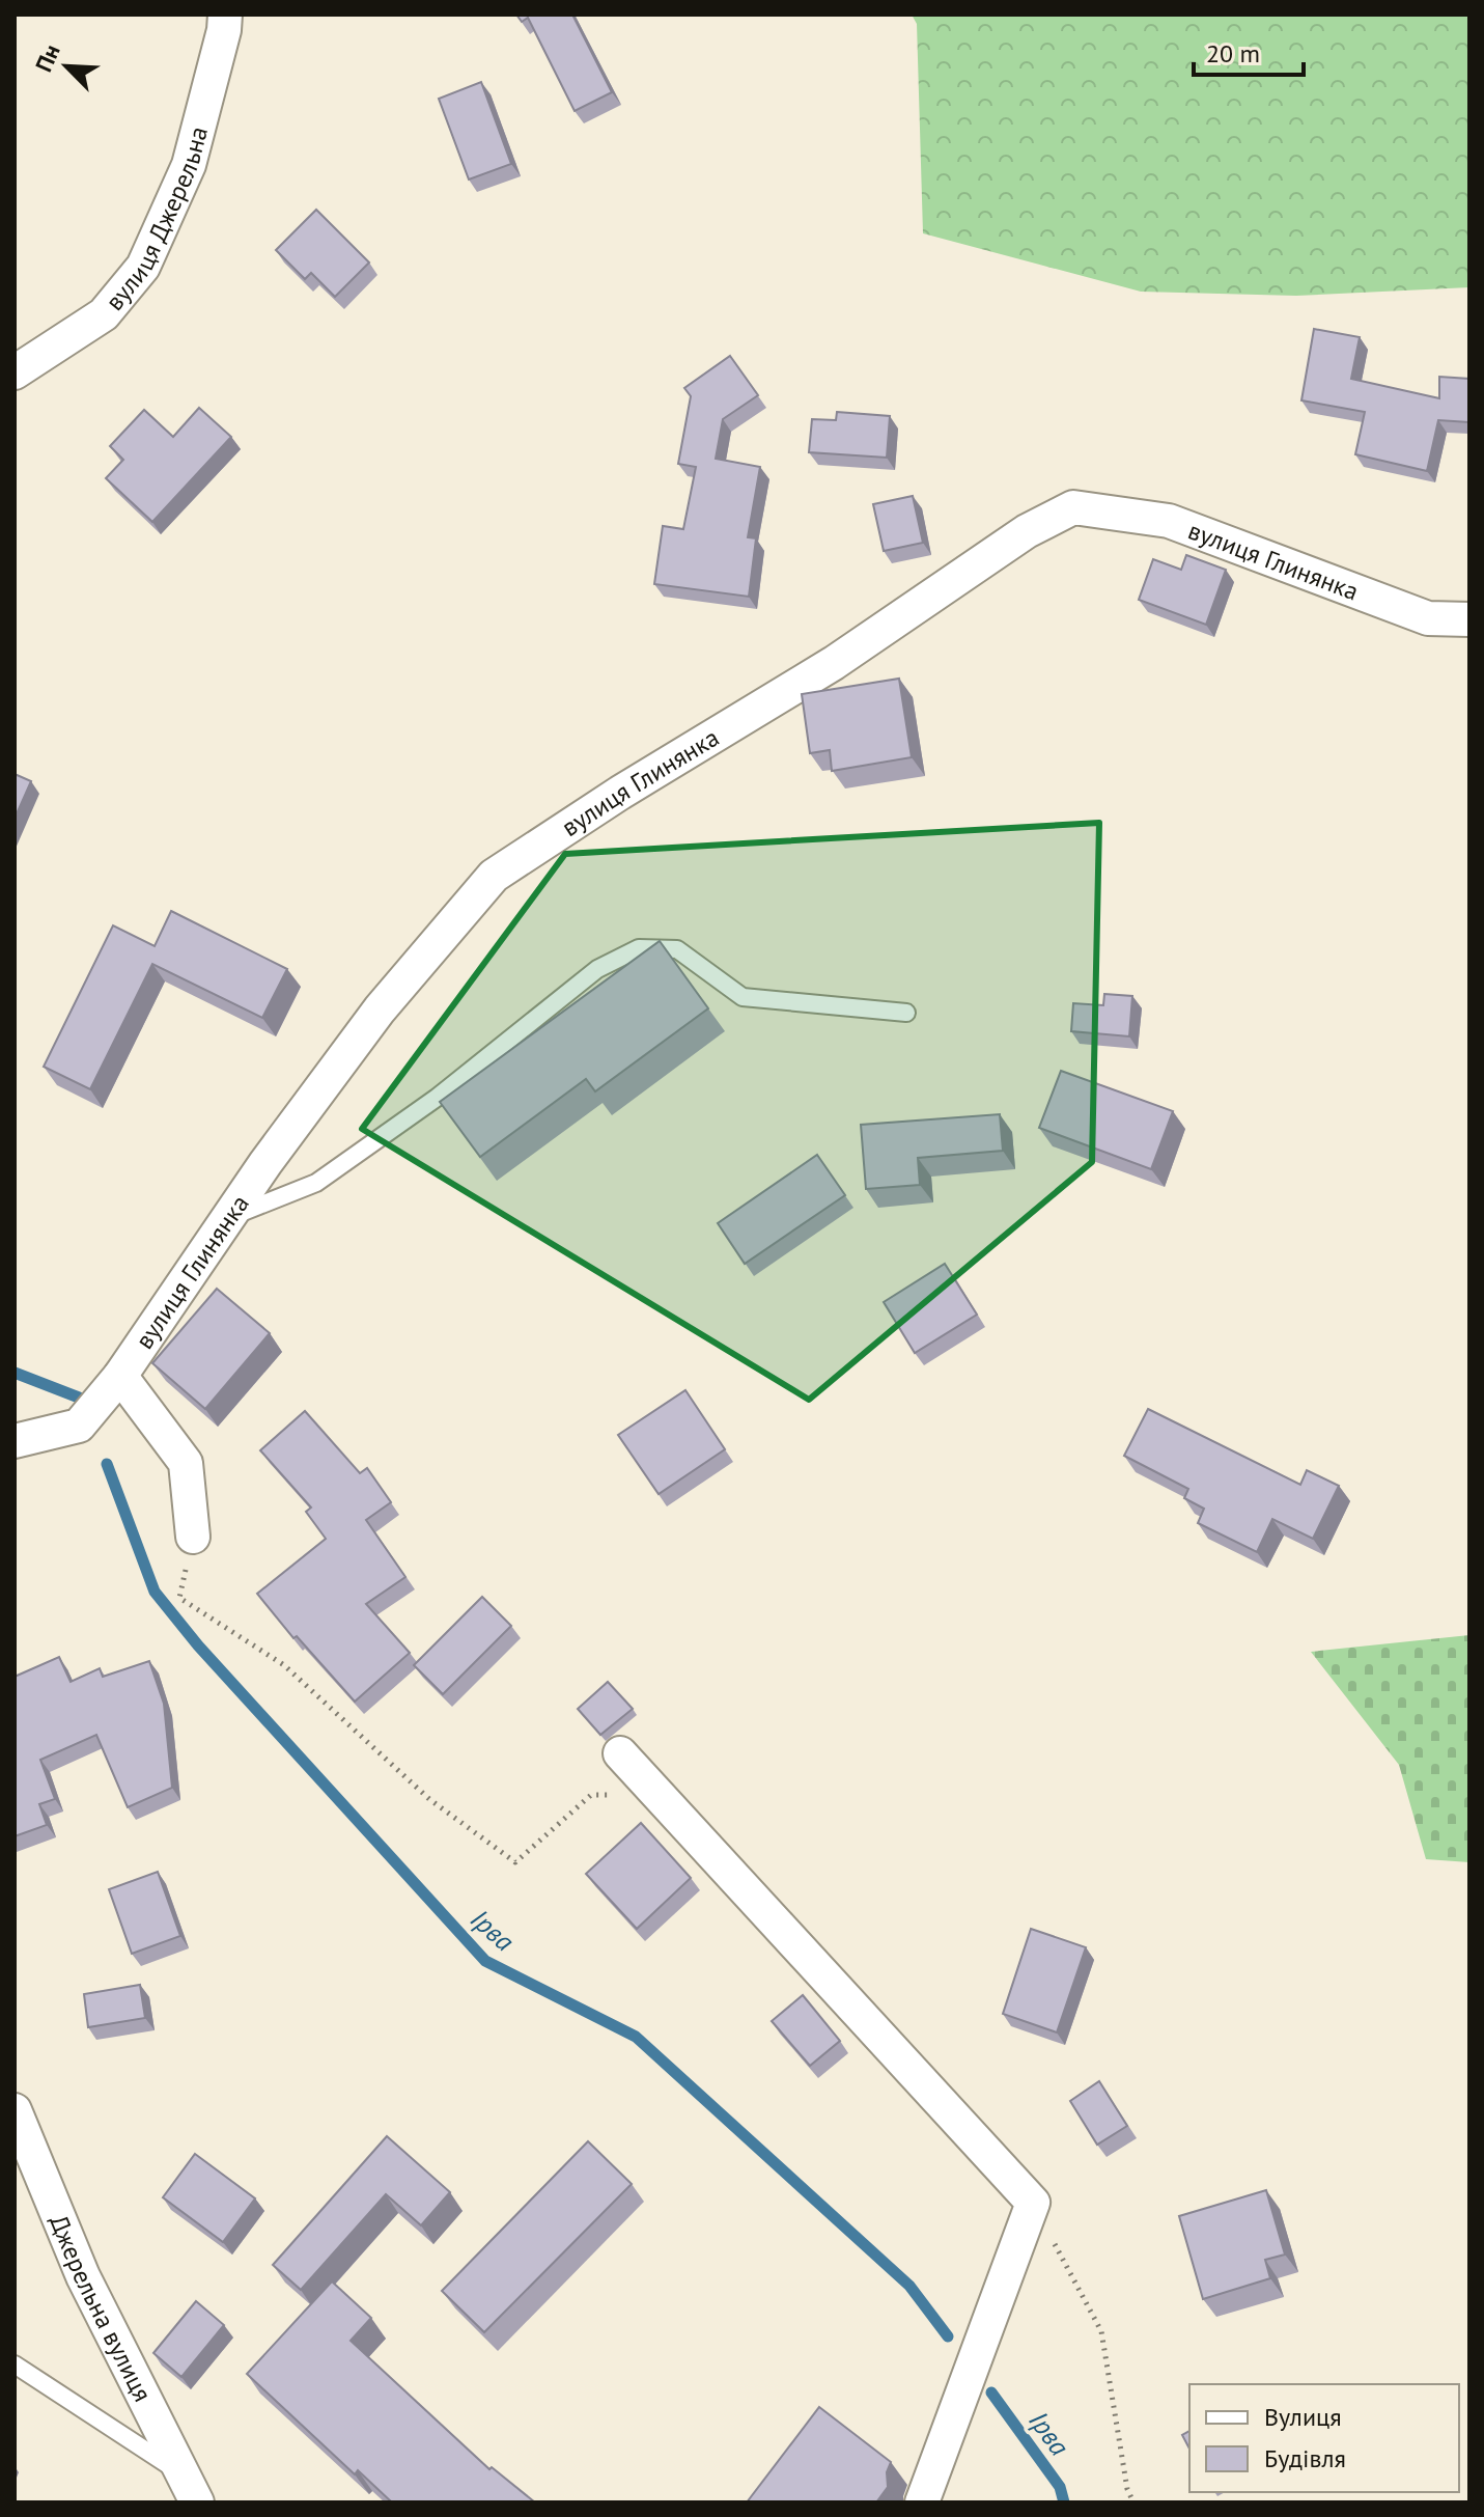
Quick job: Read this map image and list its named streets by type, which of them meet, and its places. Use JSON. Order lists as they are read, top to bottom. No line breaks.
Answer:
{"streets":{"street":["вулиця Джерельна","вулиця Глинянка","Джерельна вулиця"]},"water":["Ірва"],"legend":["Вулиця","Будівля"],"scale_bar":"20 m","north":"top left"}
